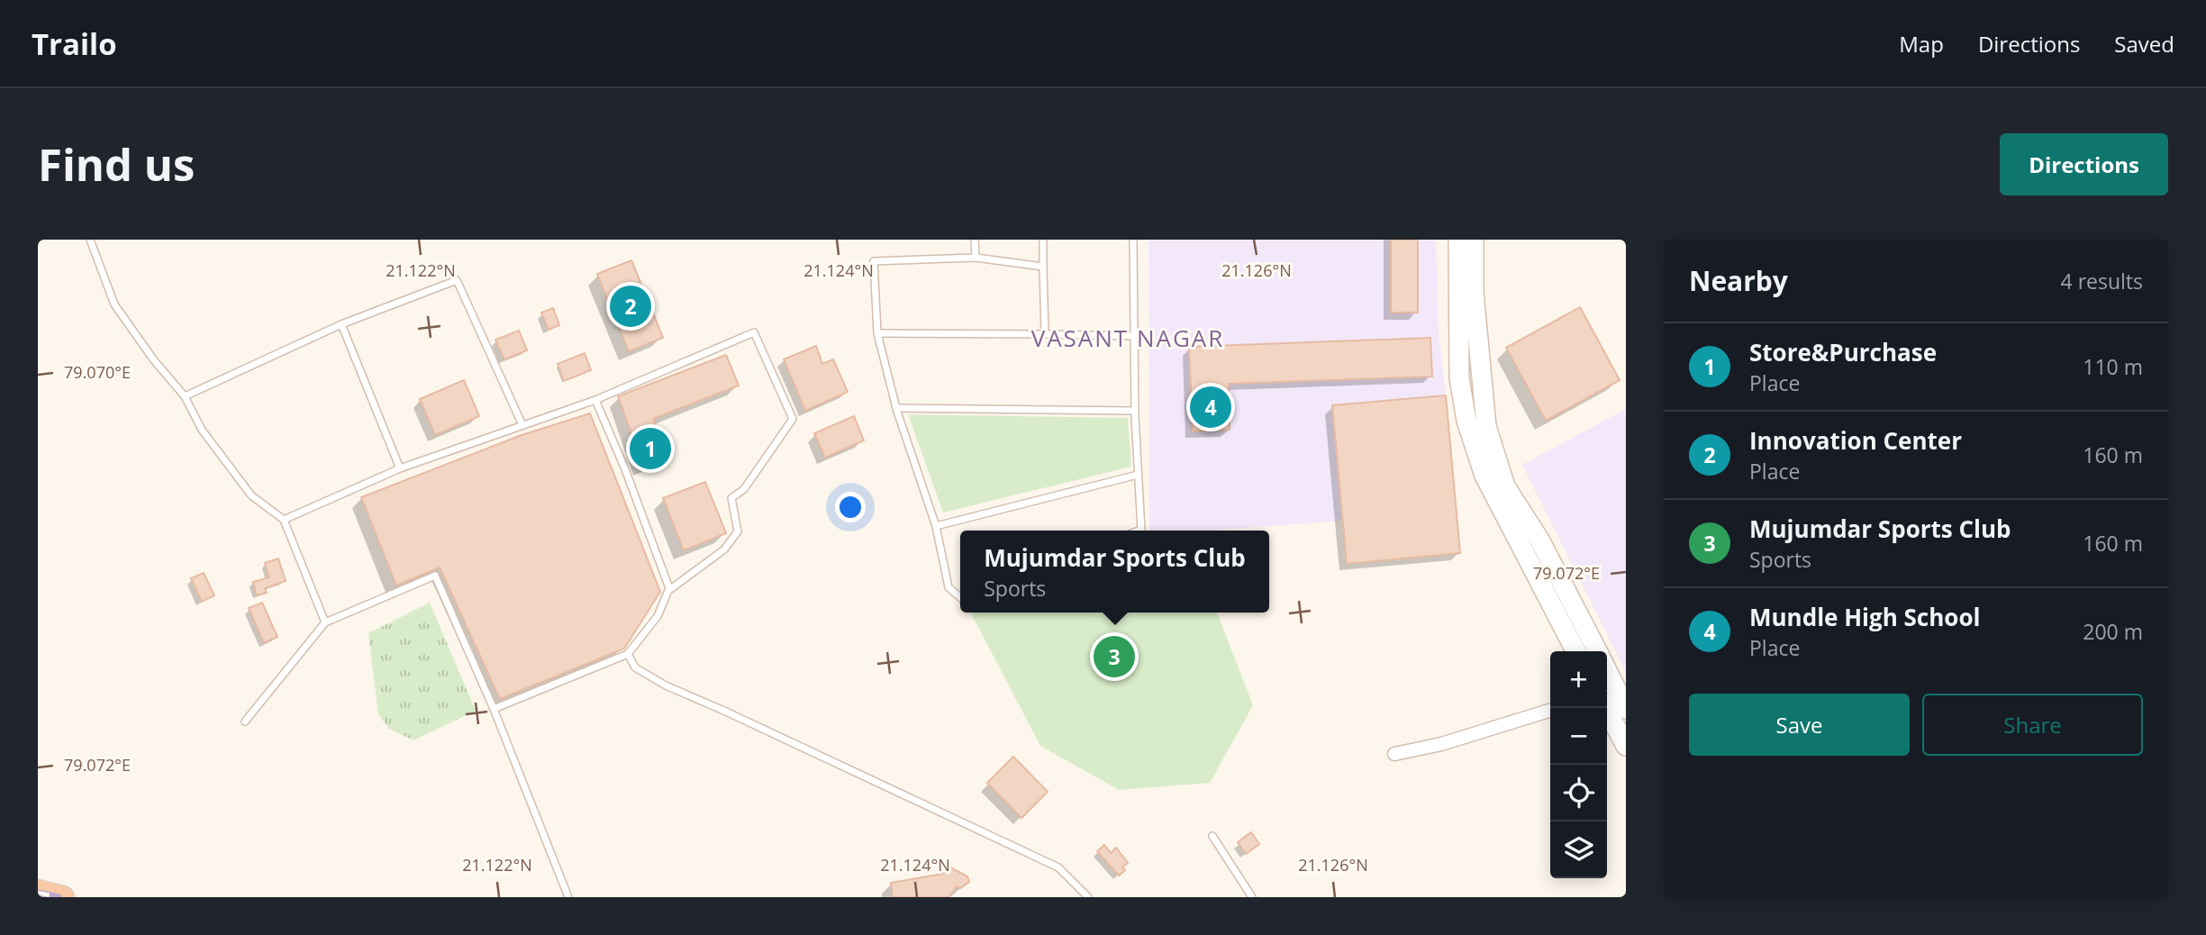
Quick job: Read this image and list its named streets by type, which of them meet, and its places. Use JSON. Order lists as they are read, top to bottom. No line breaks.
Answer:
{"districts":["VASANT NAGAR"],"page":{"header":"Trailo","nav":["Map","Directions","Saved"],"buttons":["Directions",["Save","Share"]],"title":"Find us","heading":["Nearby","4 results"],"pins":["2","4","1","3"],"list":[{"mark":"1","name":"Store&Purchase","note":"Place","value":"110 m"},{"mark":"2","name":"Innovation Center","note":"Place","value":"160 m"},{"mark":"3","name":"Mujumdar Sports Club","note":"Sports","value":"160 m"},{"mark":"4","name":"Mundle High School","note":"Place","value":"200 m"}],"popup":["Mujumdar Sports Club","Sports"],"map_buttons":["+","−"]},"coordinates":["21.122°N","21.124°N","21.126°N","79.070°E","79.072°E"]}
